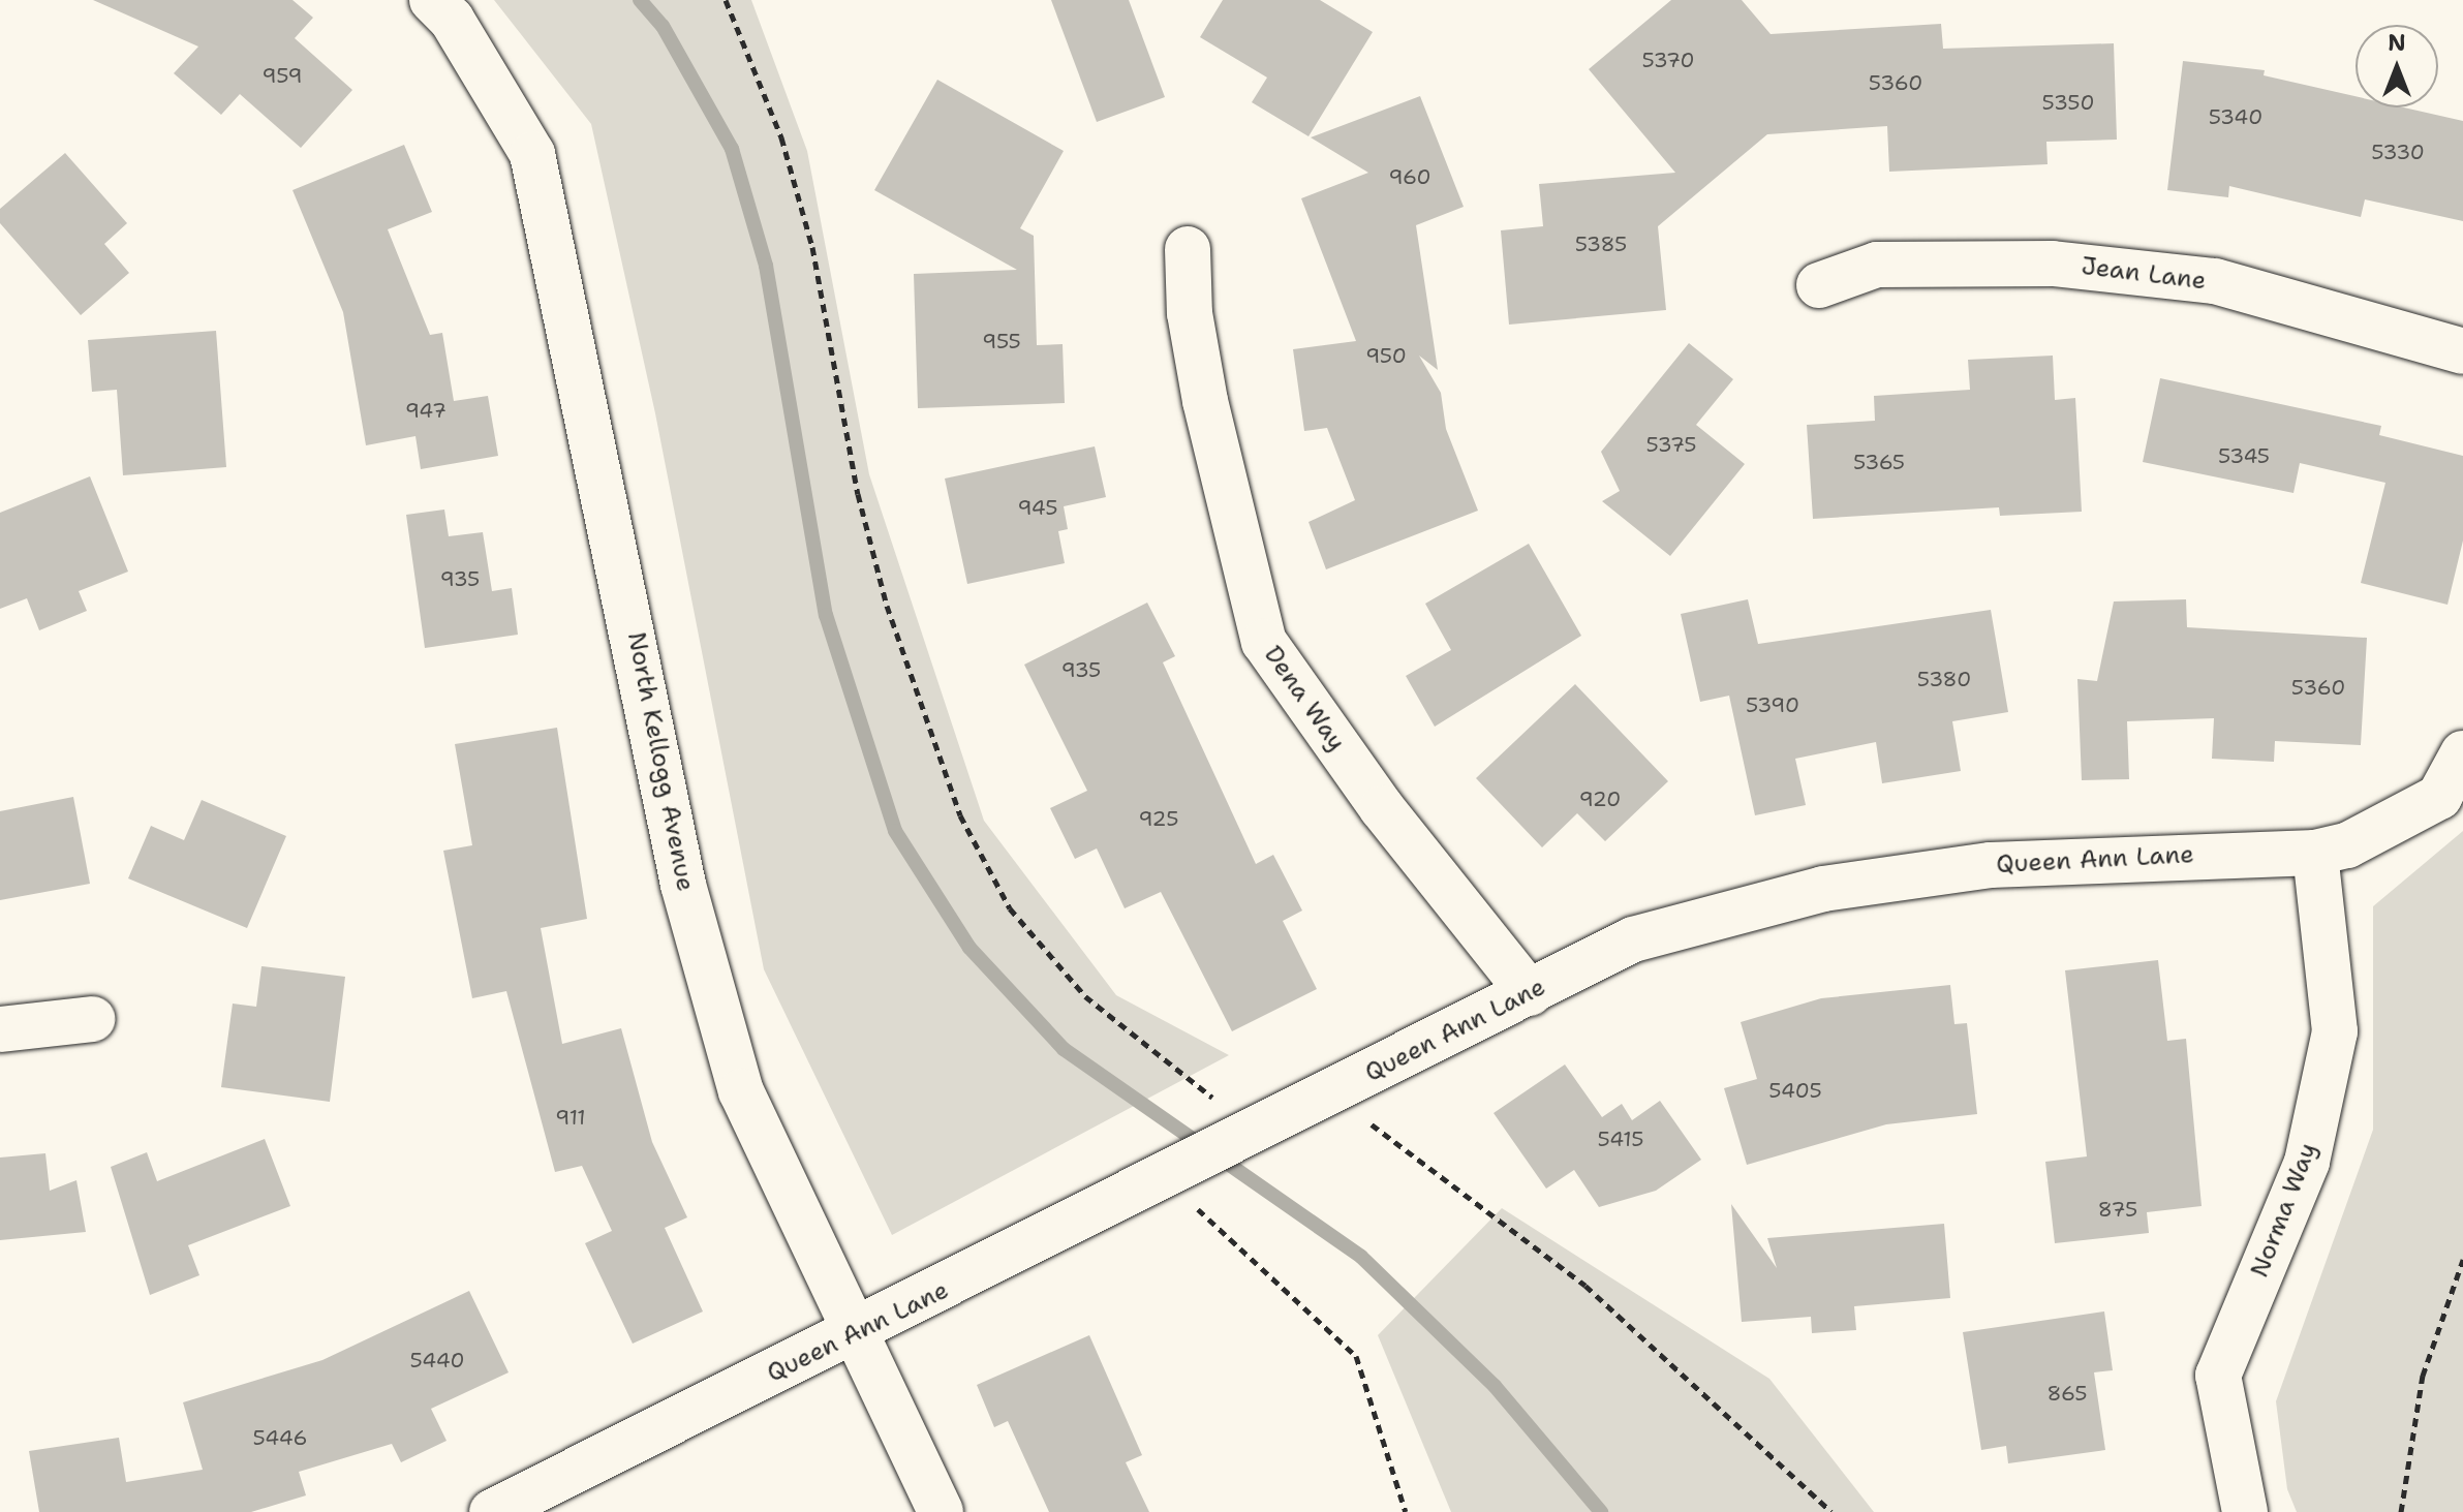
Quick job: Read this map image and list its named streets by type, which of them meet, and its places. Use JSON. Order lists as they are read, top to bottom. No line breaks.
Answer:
{"streets":{"street":["Jean Lane","Dena Way","North Kellogg Avenue","Queen Ann Lane","Norma Way"]},"crossings":[["Dena Way","Queen Ann Lane"],["North Kellogg Avenue","Queen Ann Lane"],["Queen Ann Lane","Norma Way"]],"house_numbers":["5370","959","5360","5350","5340","5330","960","5385","955","950","947","5375","5345","5365","945","935","935","5380","5360","5390","920","925","5405","911","5415","875","5440","865","5446"],"north":"top"}
